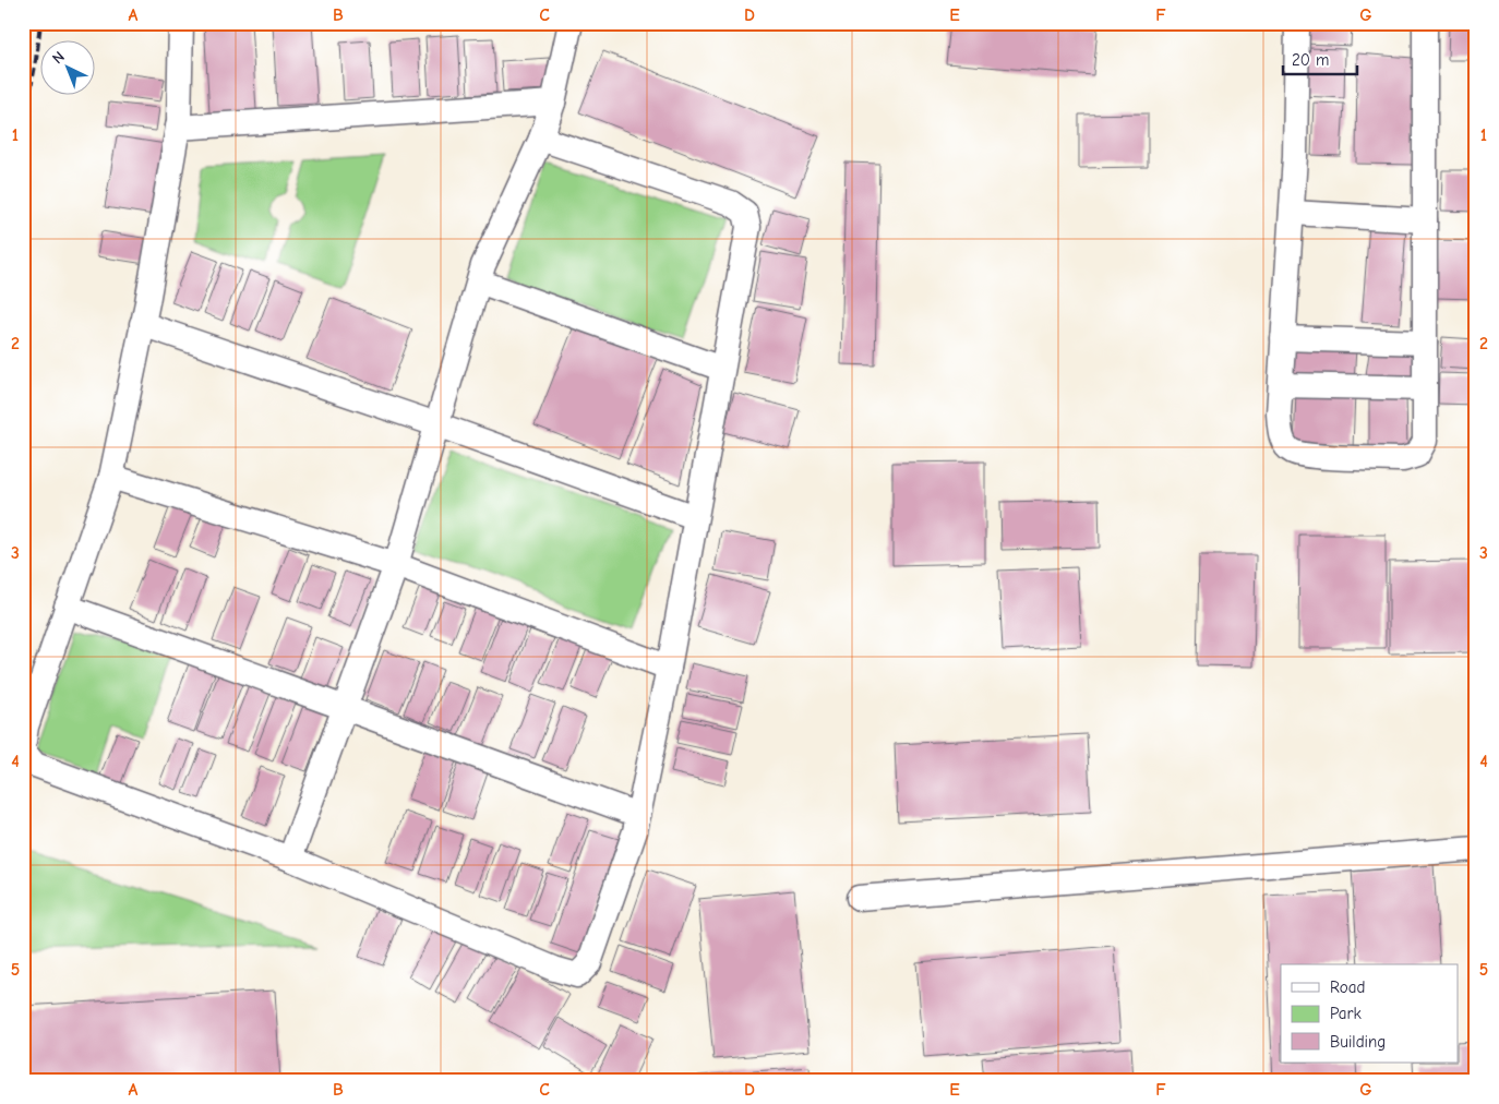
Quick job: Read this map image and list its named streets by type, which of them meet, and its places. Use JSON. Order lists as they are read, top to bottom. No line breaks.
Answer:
{"legend":["Road","Park","Building"],"scale_bar":"20 m","north":"top left","grid":{"columns":["A","B","C","D","E","F","G"],"rows":["1","2","3","4","5"]}}
